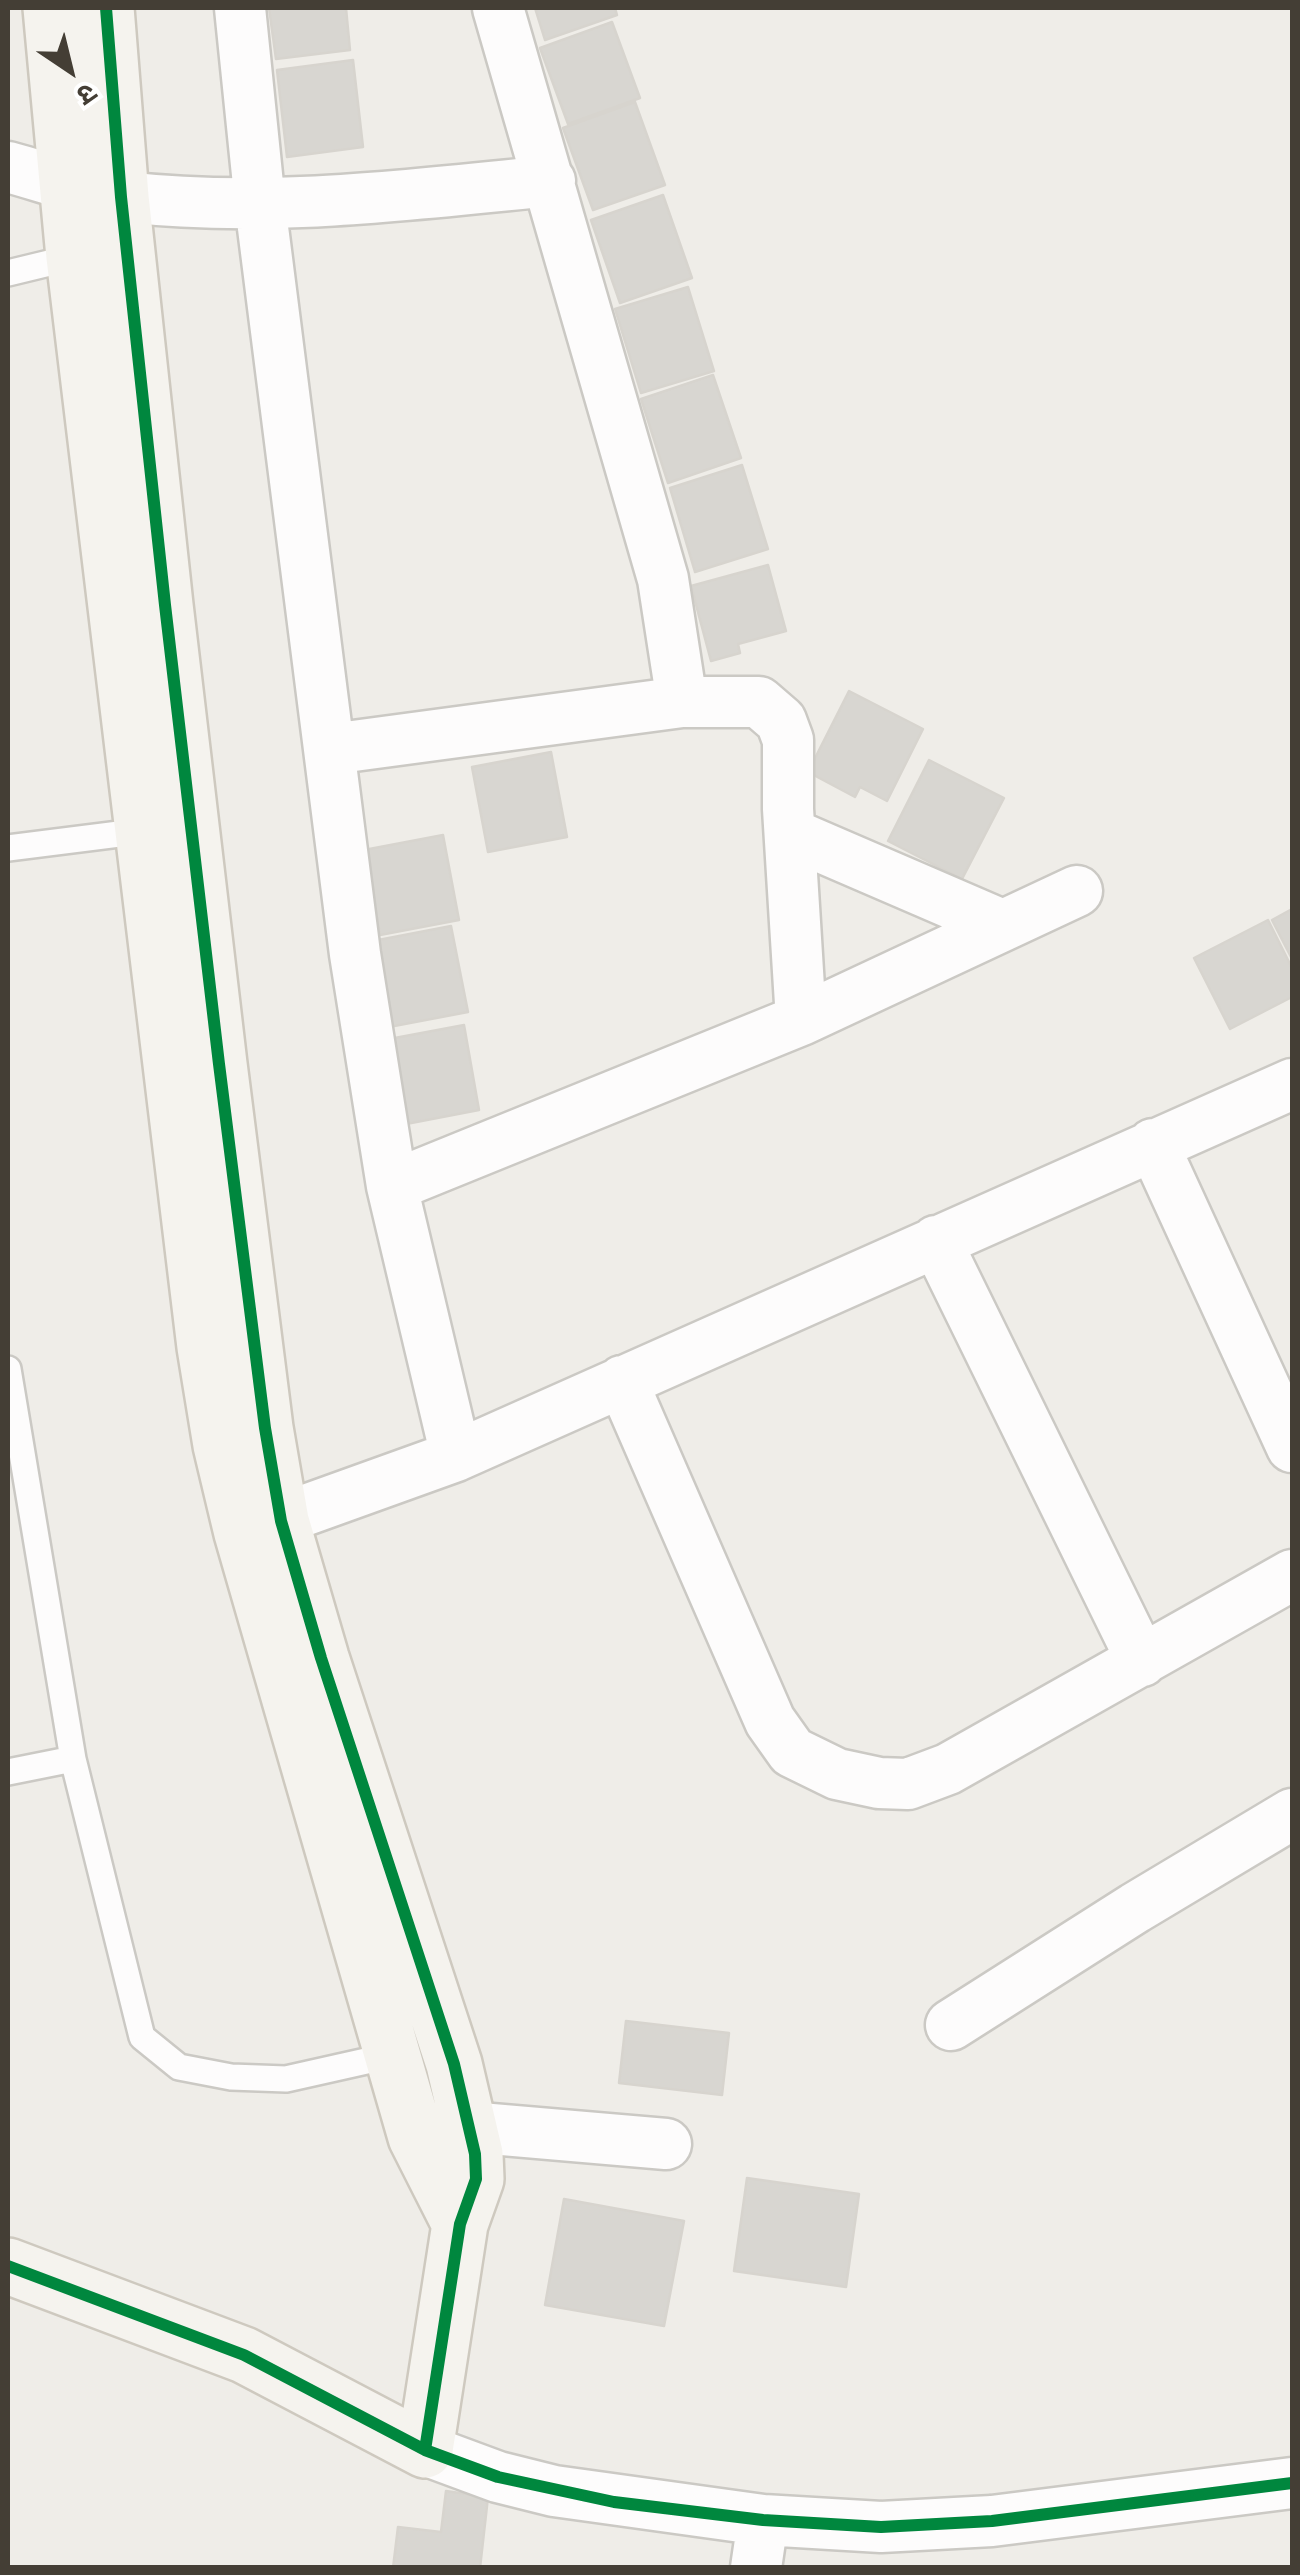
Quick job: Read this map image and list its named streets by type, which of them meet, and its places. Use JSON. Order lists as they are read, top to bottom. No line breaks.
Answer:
{"north":"bottom right"}
